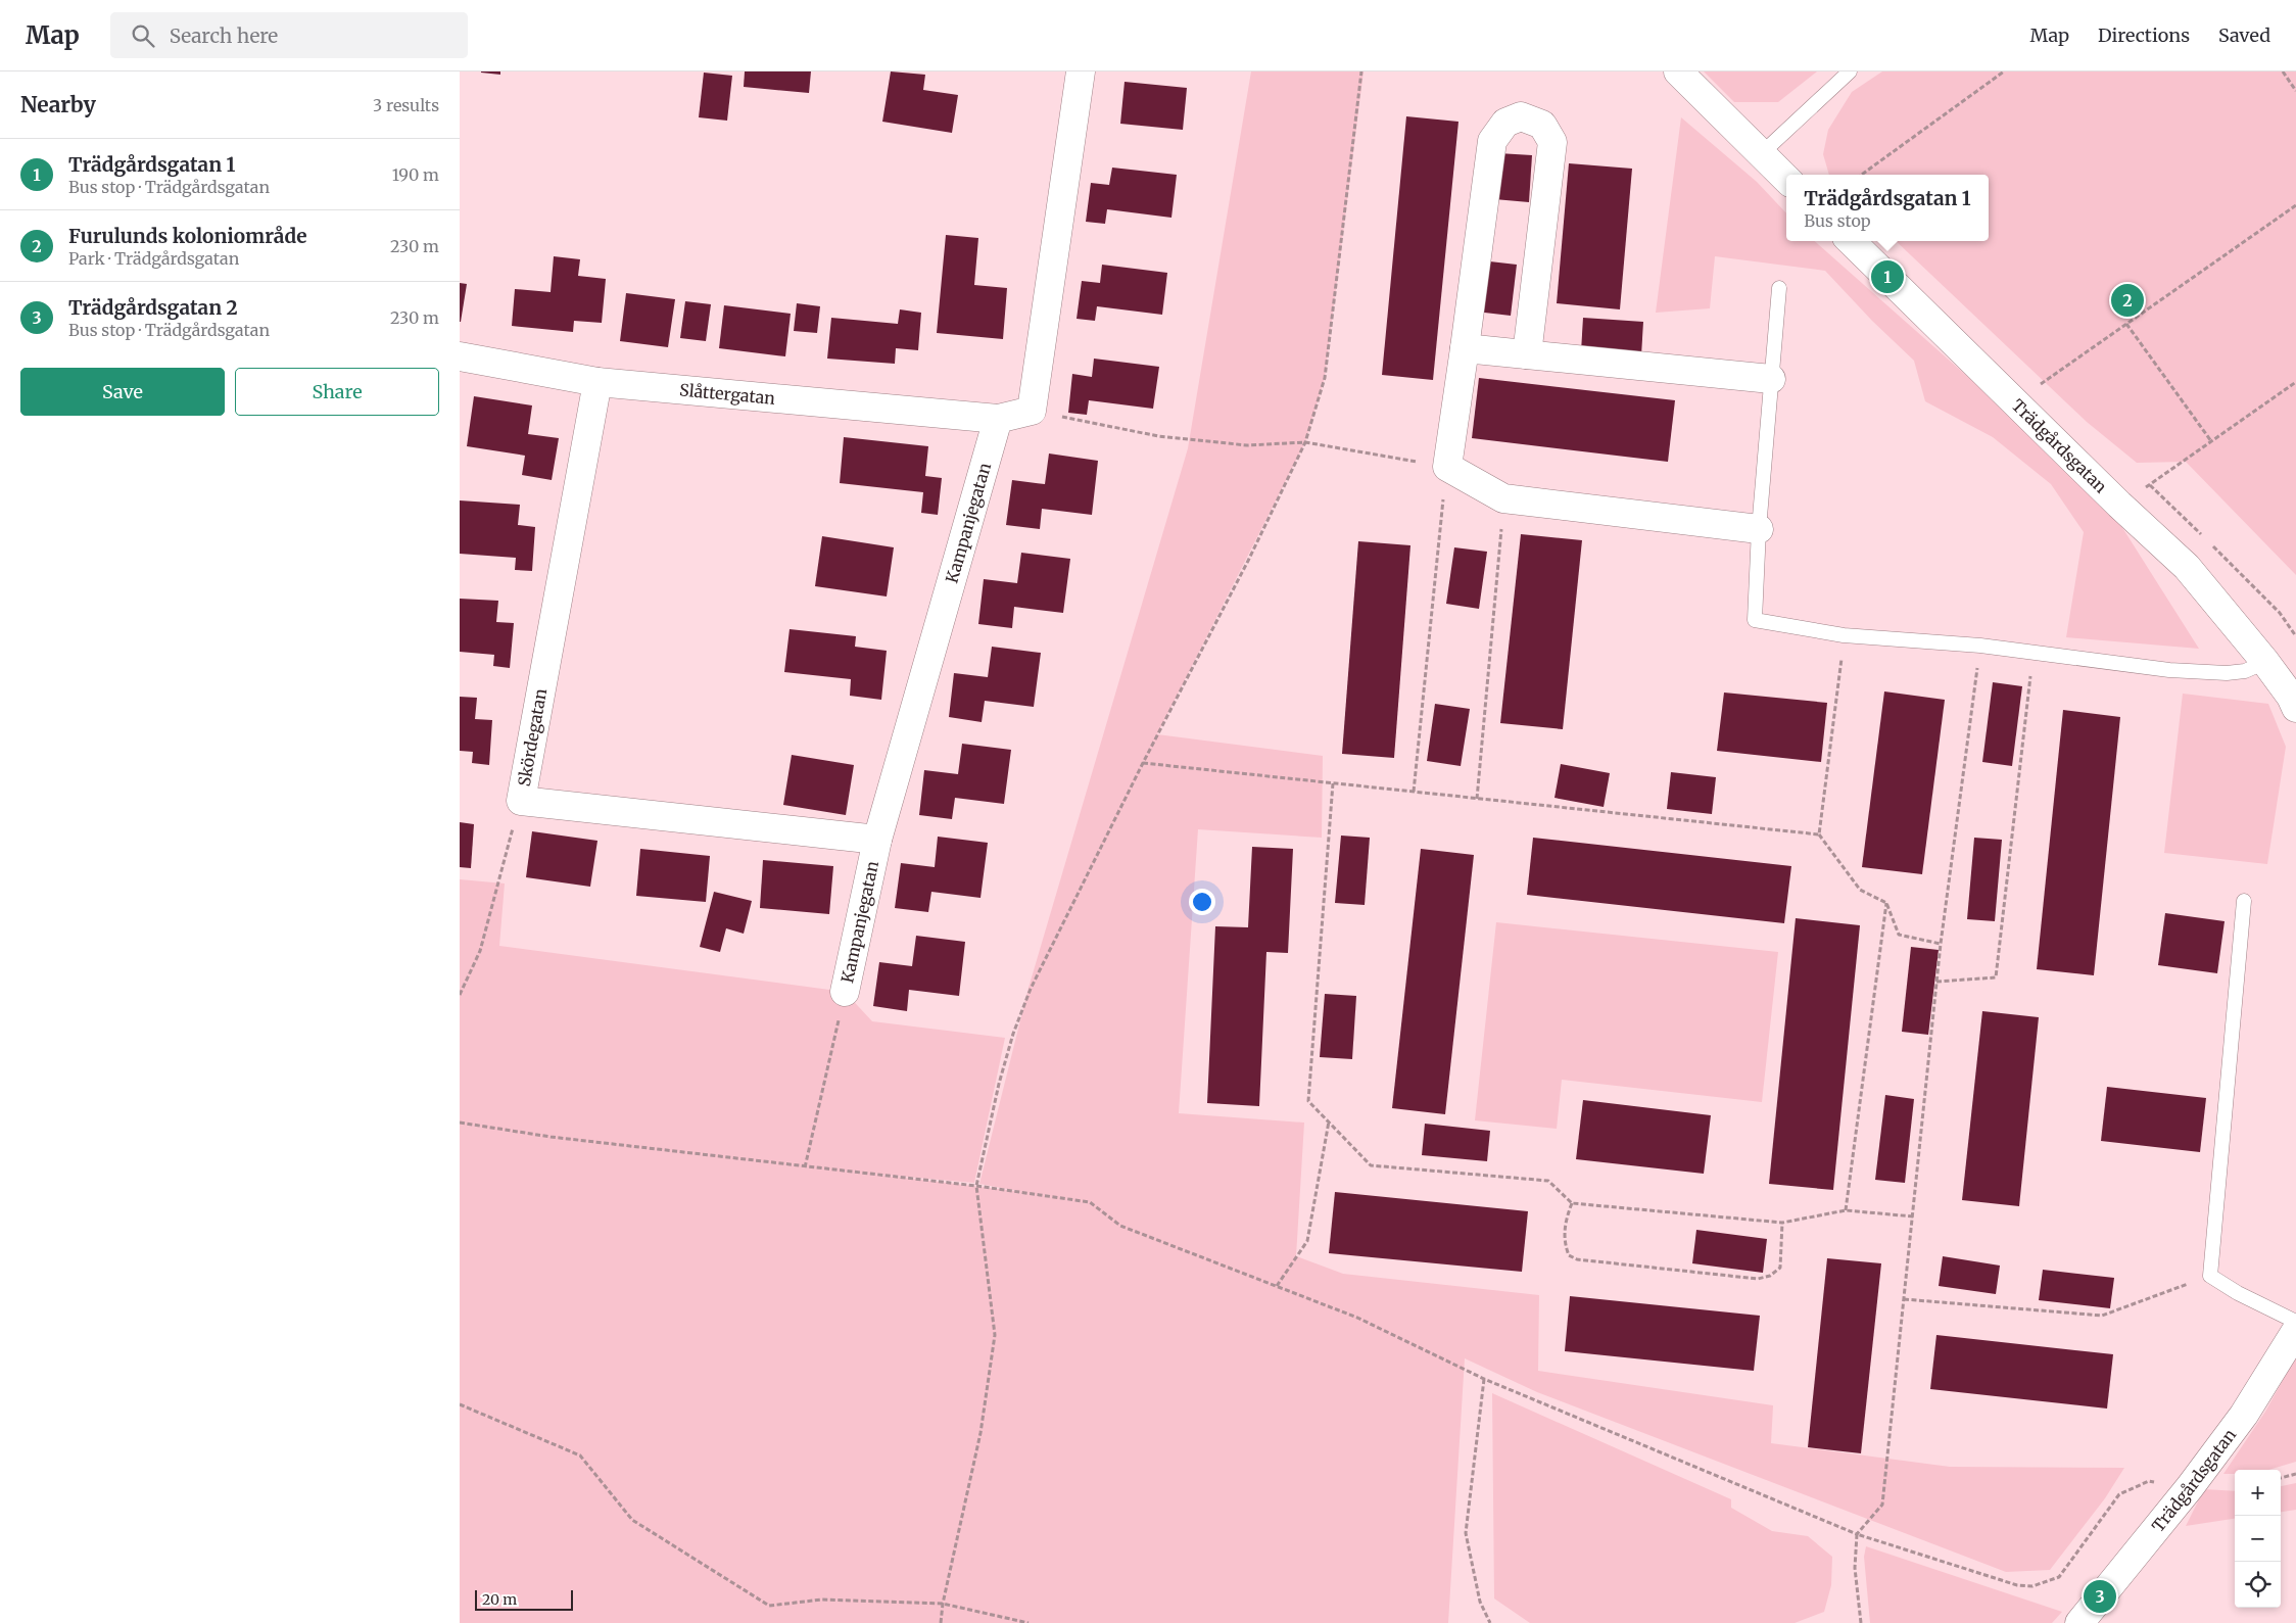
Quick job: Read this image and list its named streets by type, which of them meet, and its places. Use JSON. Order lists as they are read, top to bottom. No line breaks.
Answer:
{"streets":{"street":["Slåttergatan","Trädgårdsgatan","Kampanjegatan","Skördegatan"]},"crossings":[["Slåttergatan","Kampanjegatan"],["Slåttergatan","Skördegatan"],["Kampanjegatan","Skördegatan"]],"scale_bar":"20 m","page":{"header":"Map","search":"Search here","nav":["Map","Directions","Saved"],"heading":["Nearby","3 results"],"list":[{"mark":"1","name":"Trädgårdsgatan 1","note":"Bus stop · Trädgårdsgatan","value":"190 m"},{"mark":"2","name":"Furulunds koloniområde","note":"Park · Trädgårdsgatan","value":"230 m"},{"mark":"3","name":"Trädgårdsgatan 2","note":"Bus stop · Trädgårdsgatan","value":"230 m"}],"popup":["Trädgårdsgatan 1","Bus stop"],"pins":["1","2","3"],"buttons":["Save","Share"],"map_buttons":["+","−"],"scale":"20 m"}}
